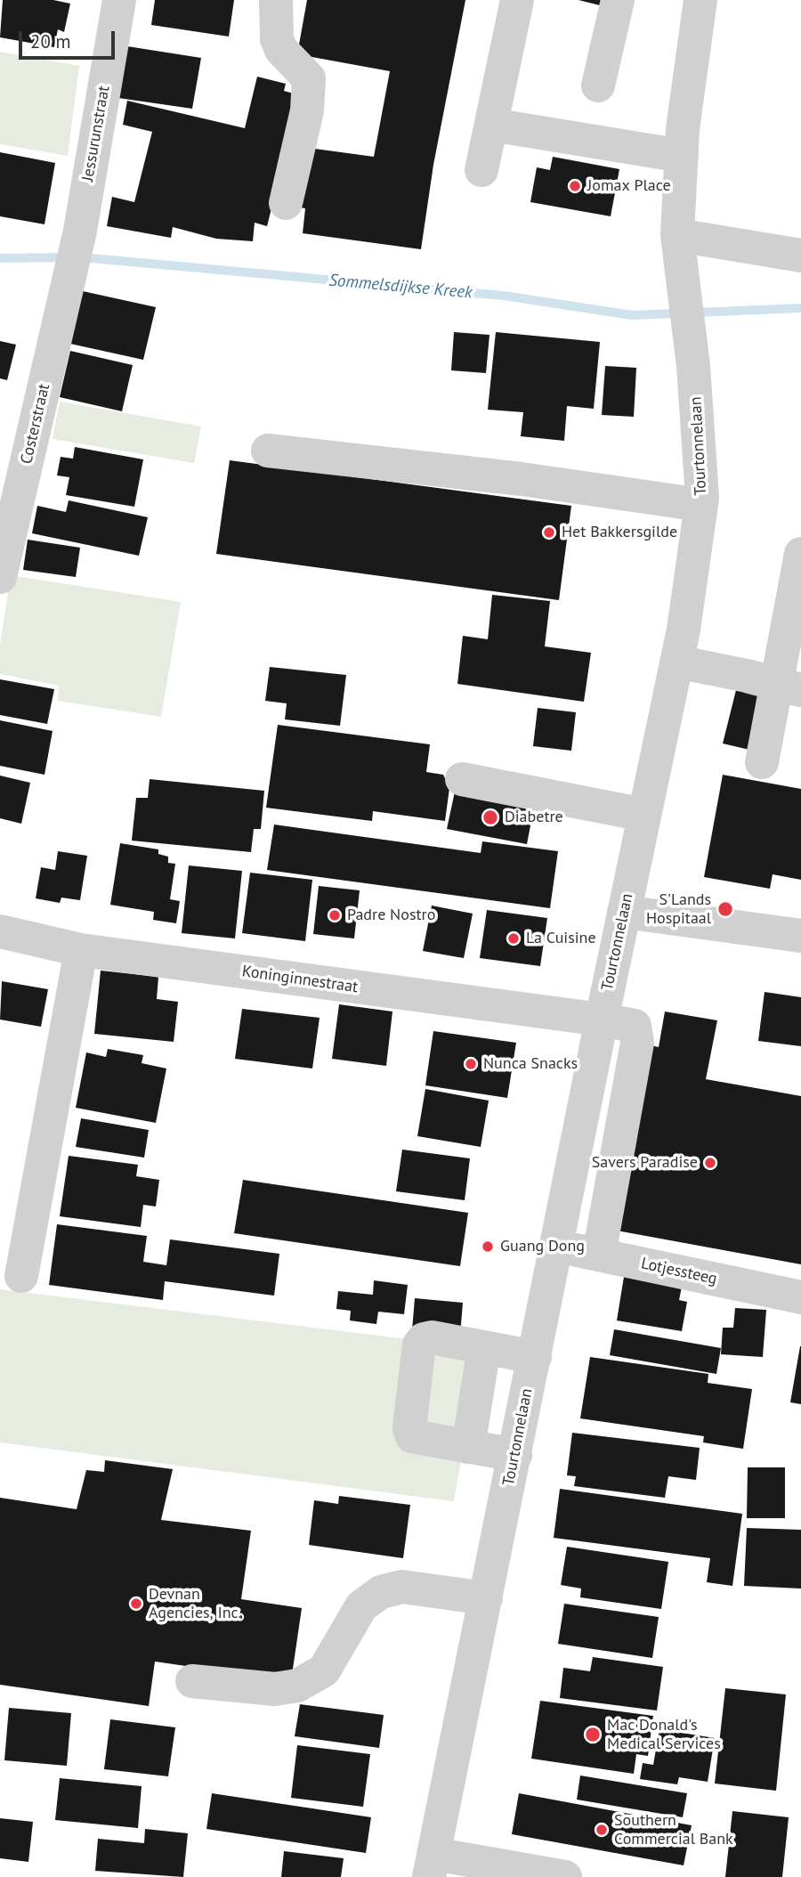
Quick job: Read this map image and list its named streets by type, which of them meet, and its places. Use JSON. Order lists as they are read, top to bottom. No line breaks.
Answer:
{"streets":{"street":["Jessurunstraat","Costerstraat","Tourtonnelaan","Koninginnestraat","Lotjessteeg"]},"crossings":[["Jessurunstraat","Costerstraat"],["Tourtonnelaan","Koninginnestraat"],["Tourtonnelaan","Lotjessteeg"],["Koninginnestraat","Lotjessteeg"]],"water":["Sommelsdijkse Kreek"],"places":["Jomax Place","Het Bakkersgilde","Diabetre","S'Lands Hospitaal","Padre Nostro","La Cuisine","Nunca Snacks","Savers Paradise","Guang Dong","Devnan Agencies, Inc.","Mac Donald's Medical Services","Southern Commercial Bank"],"scale_bar":"20 m"}
